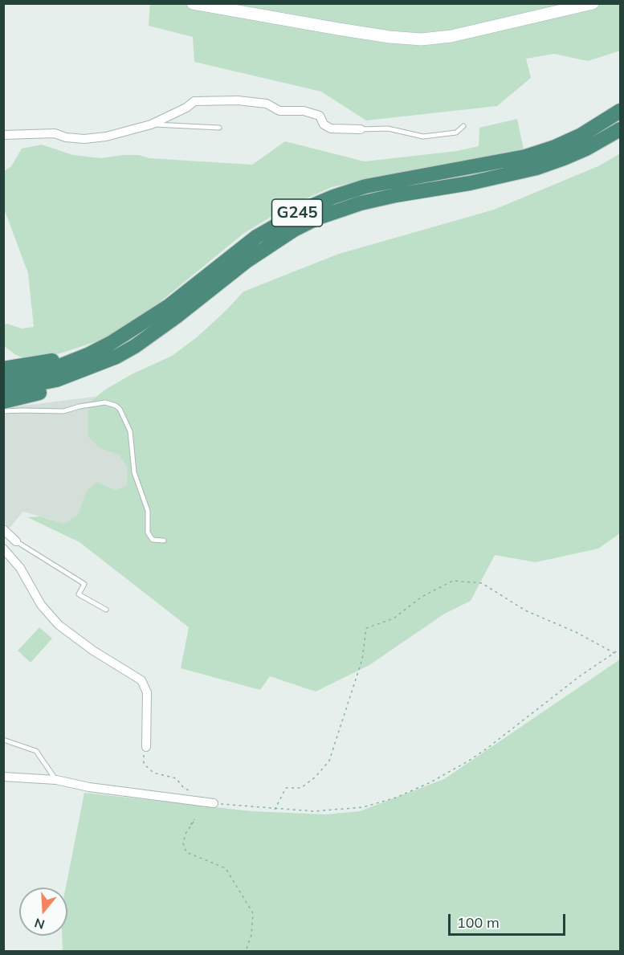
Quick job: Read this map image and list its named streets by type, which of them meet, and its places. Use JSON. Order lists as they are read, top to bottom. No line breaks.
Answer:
{"streets":{"highway":["G245"]},"scale_bar":"100 m","north":"bottom"}
